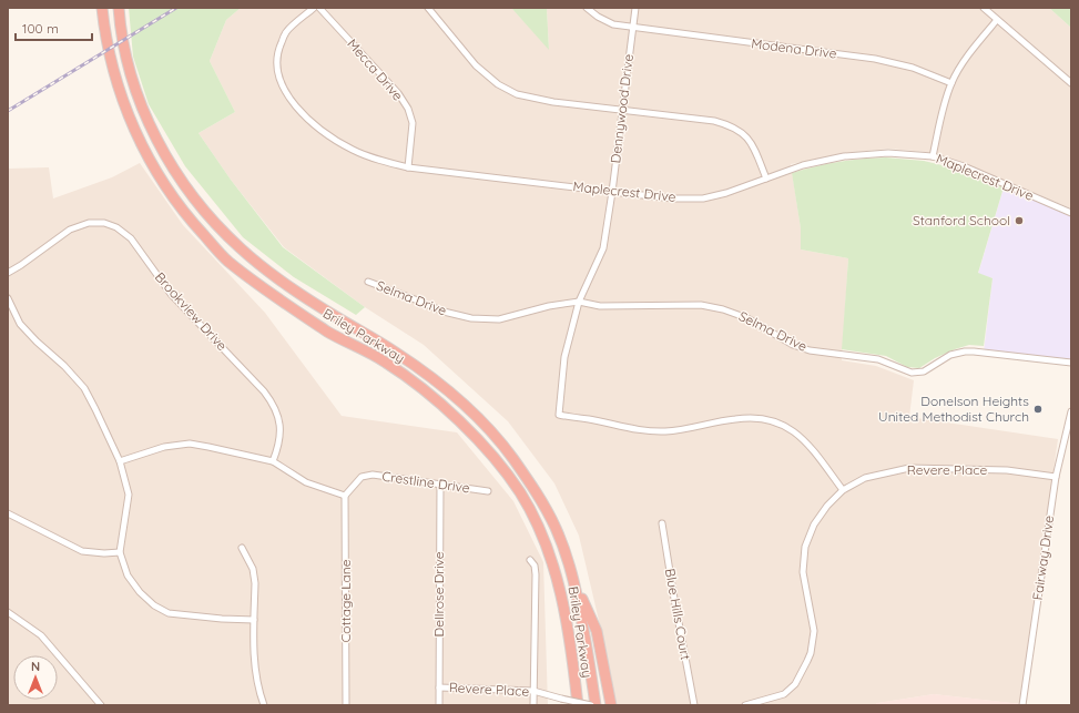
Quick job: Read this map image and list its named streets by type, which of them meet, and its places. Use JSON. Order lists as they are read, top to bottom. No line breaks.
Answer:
{"streets":{"highway":["Briley Parkway"],"street":["Modena Drive","Mecca Drive","Dennywood Drive","Maplecrest Drive","Selma Drive","Brookview Drive","Revere Place","Crestline Drive","Fairway Drive","Dellrose Drive","Cottage Lane","Blue Hills Court"]},"crossings":[["Modena Drive","Dennywood Drive"],["Mecca Drive","Maplecrest Drive"],["Dennywood Drive","Maplecrest Drive"],["Dennywood Drive","Selma Drive"],["Dennywood Drive","Revere Place"],["Revere Place","Fairway Drive"],["Revere Place","Dellrose Drive"],["Crestline Drive","Dellrose Drive"],["Crestline Drive","Cottage Lane"]],"places":["Stanford School","Donelson Heights United Methodist Church"],"scale_bar":"100 m","north":"top"}
